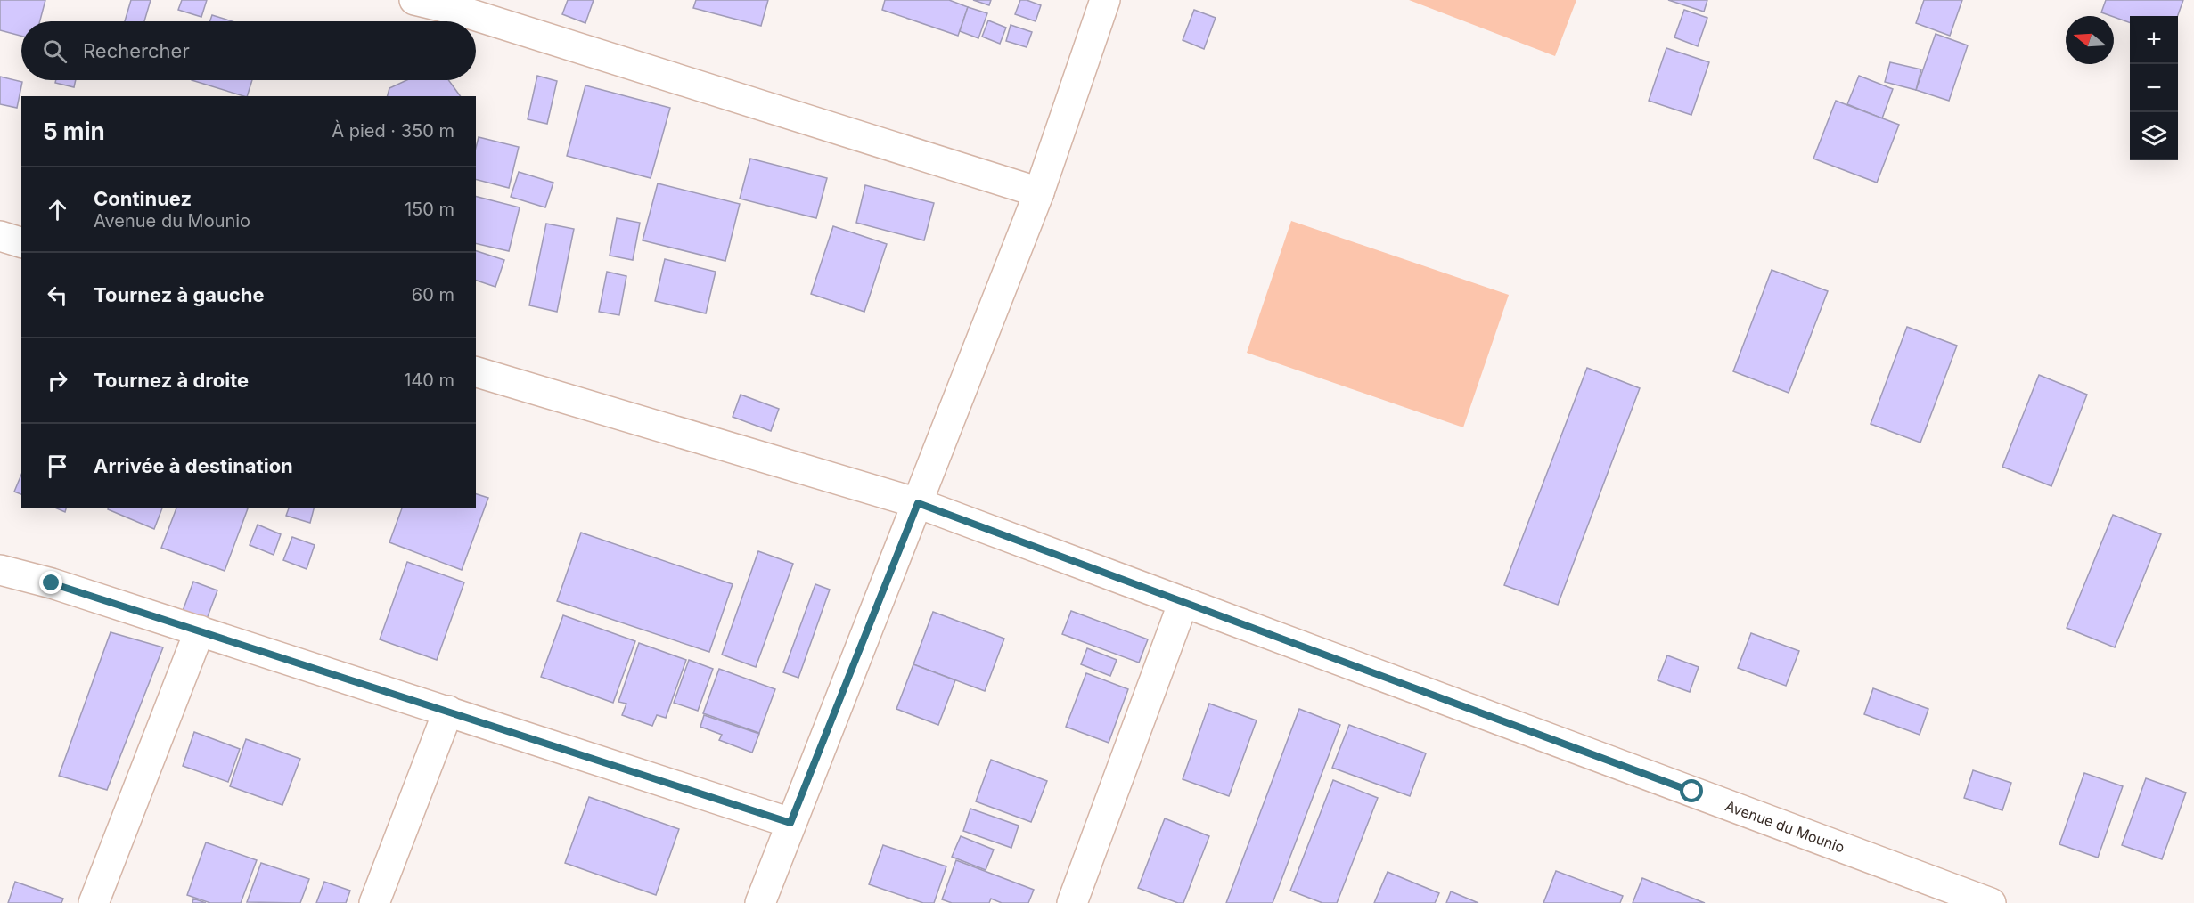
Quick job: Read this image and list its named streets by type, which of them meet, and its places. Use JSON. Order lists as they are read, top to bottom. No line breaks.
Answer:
{"streets":{"street":["Avenue du Mounio"]},"north":"left","page":{"map_buttons":["+","−"],"search":"Rechercher","heading":["5 min","À pied · 350 m"],"list":[["Continuez","Avenue du Mounio","150 m"],["Tournez à gauche","60 m"],["Tournez à droite","140 m"],"Arrivée à destination"]}}
